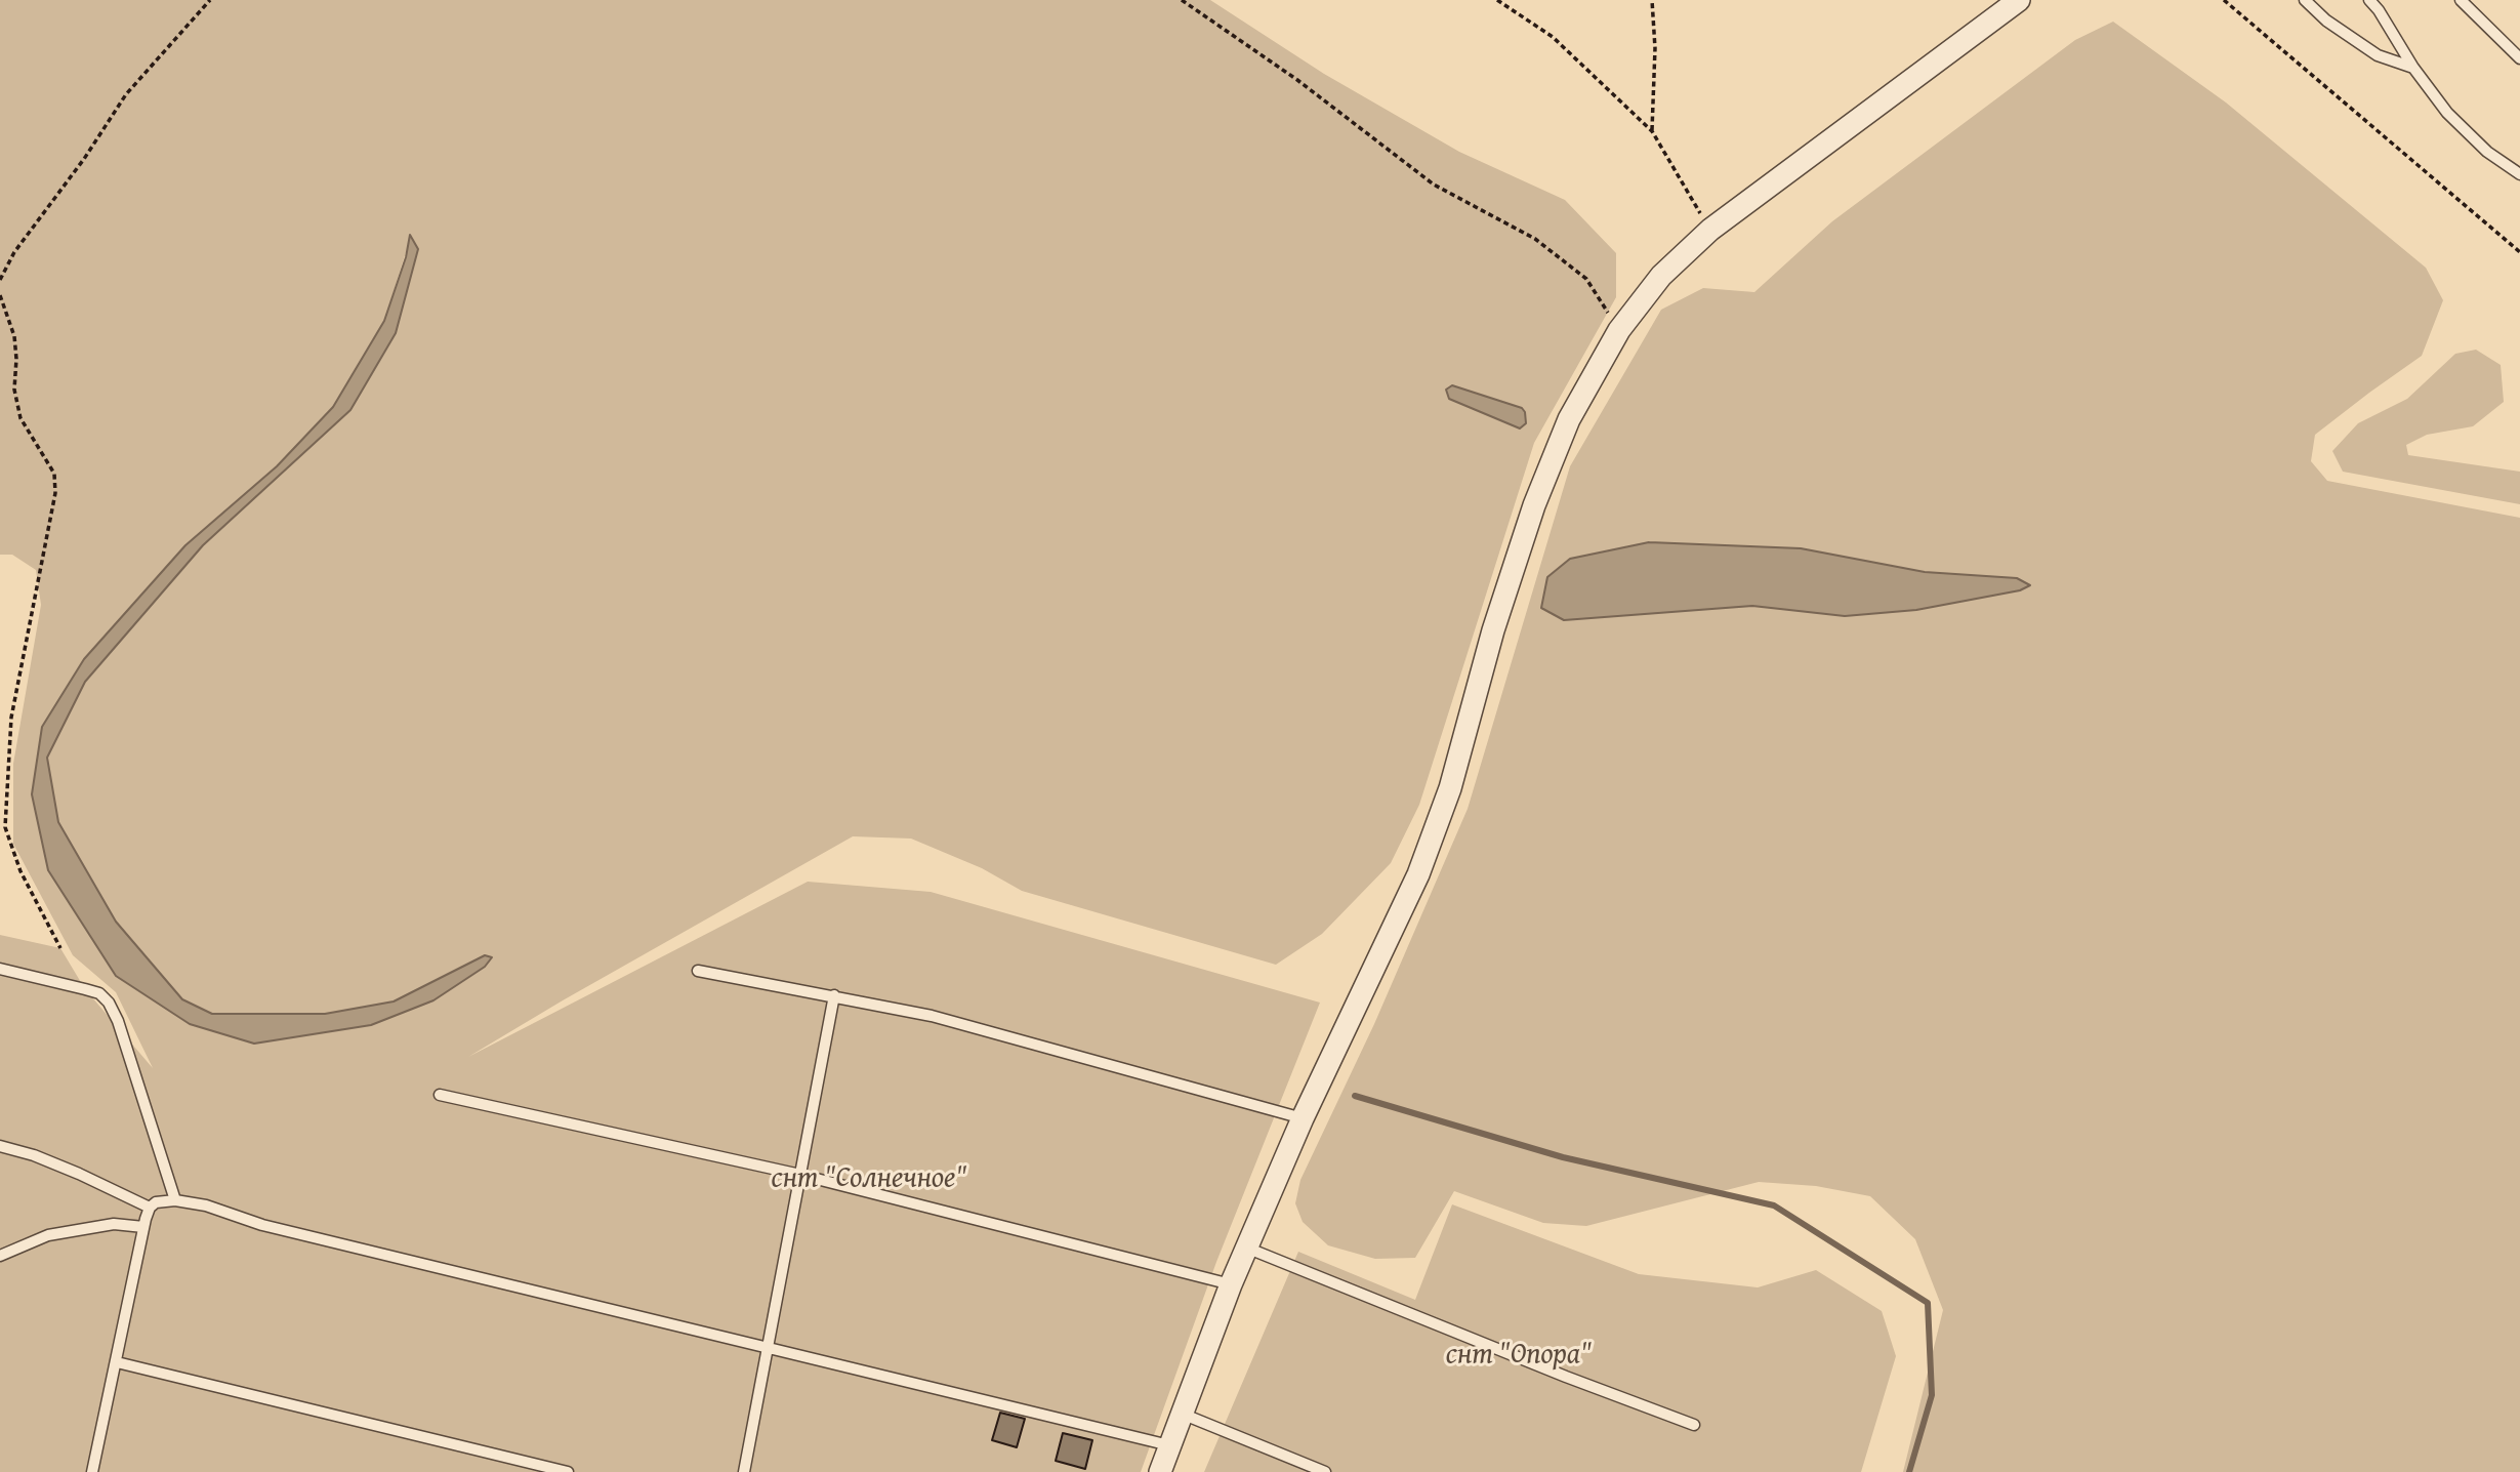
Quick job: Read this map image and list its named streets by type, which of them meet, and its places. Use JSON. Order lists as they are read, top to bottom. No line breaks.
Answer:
{"parks":["снт \"Солнечное\"","снт \"Опора\""]}
